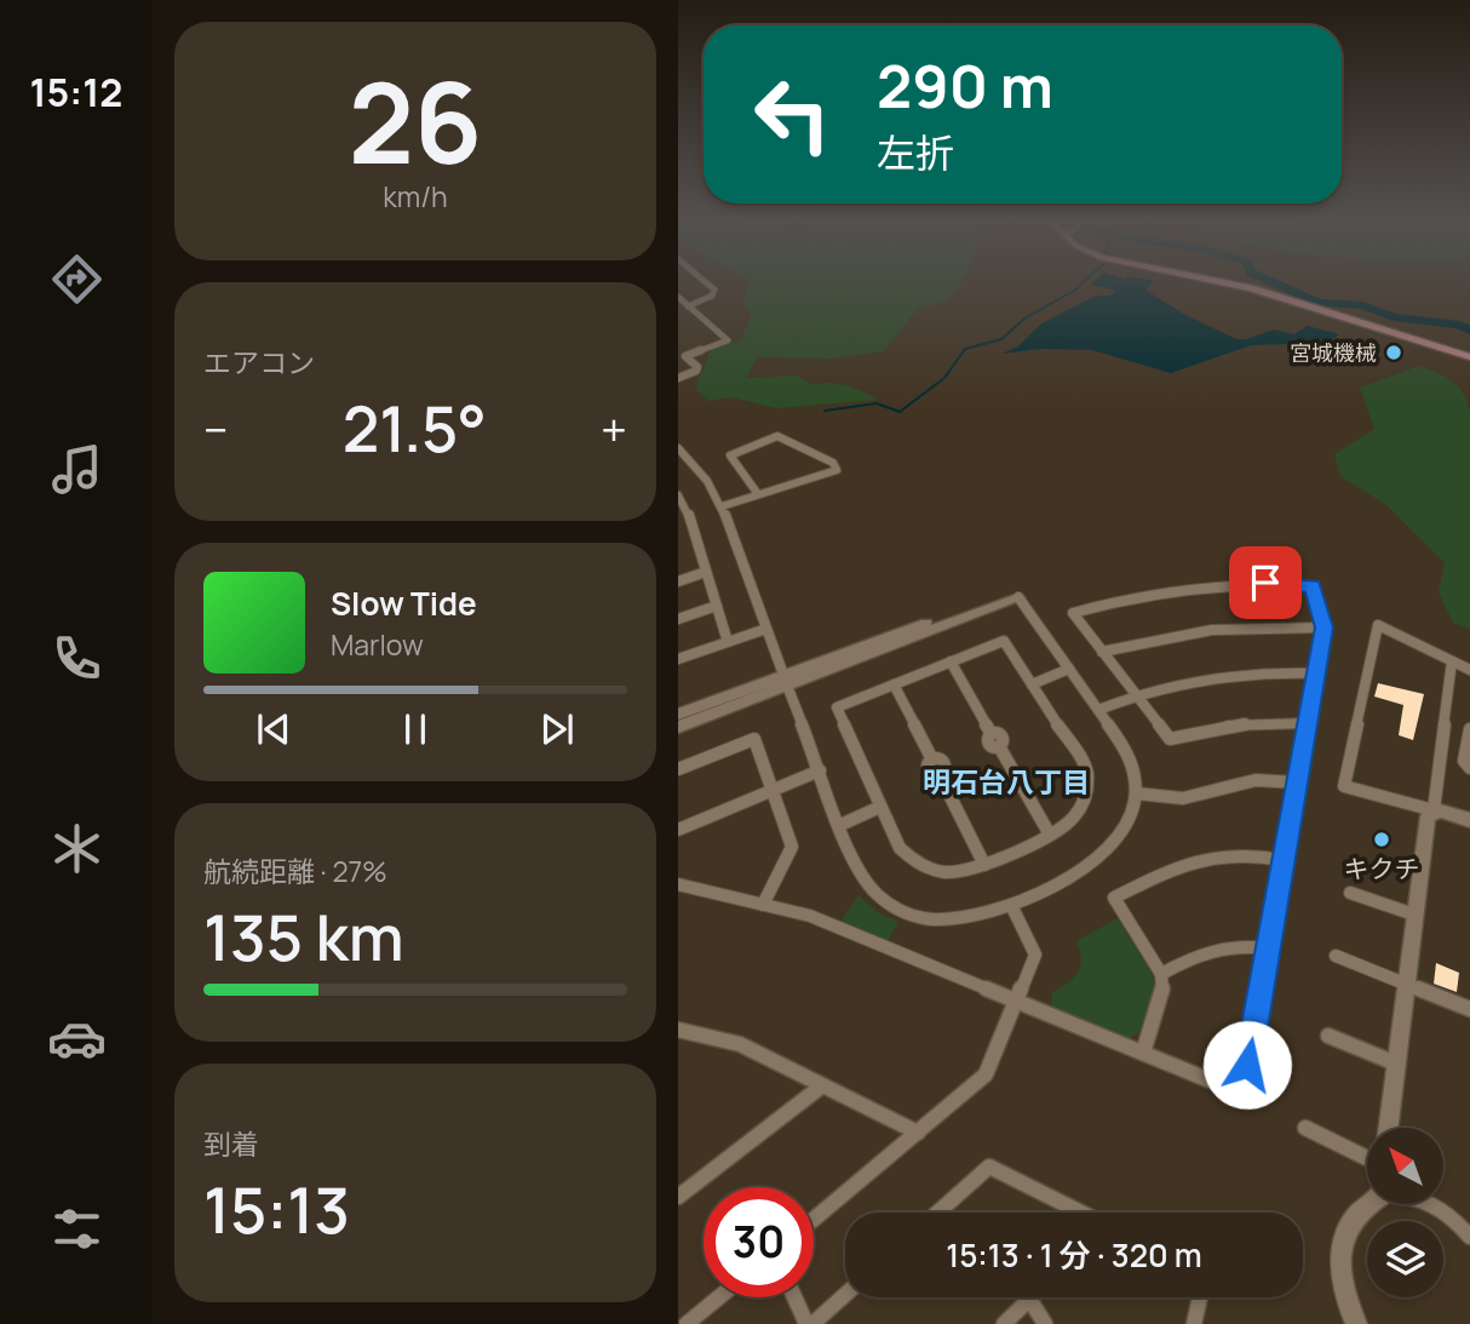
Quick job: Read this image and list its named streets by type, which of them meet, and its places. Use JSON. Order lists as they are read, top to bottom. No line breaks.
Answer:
{"districts":["明石台八丁目"],"places":["宮城機械","キクチ"],"north":"top left","page":{"tabs":"15:12","tile":[["26","km/h"],"エアコン",["航続距離 · 27%","135 km"],["到着","15:13"]],"turn":["290 m","左折"],"heat":["−","21.5°","+"],"song":["Slow Tide","Marlow"],"limit":"30","trip":"15:13 · 1 分 · 320 m"}}
